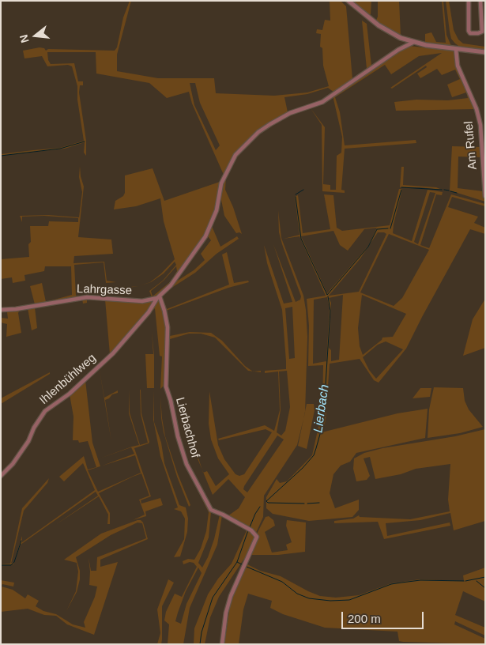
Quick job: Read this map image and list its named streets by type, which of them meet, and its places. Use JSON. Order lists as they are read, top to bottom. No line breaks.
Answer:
{"streets":{"street":["Am Rufel","Lahrgasse","Ihlenbühlweg","Lierbachhof"]},"crossings":[["Lahrgasse","Ihlenbühlweg"],["Lahrgasse","Lierbachhof"]],"water":["Lierbach"],"scale_bar":"200 m","north":"left"}
